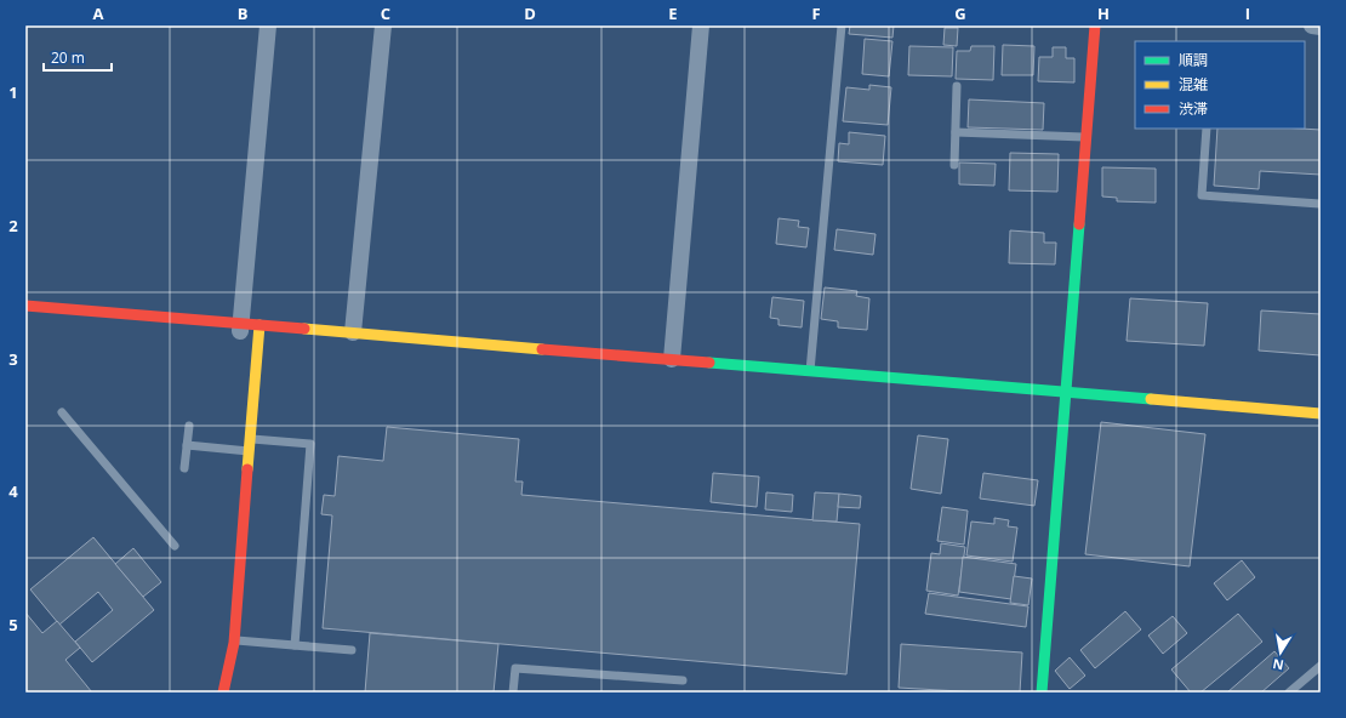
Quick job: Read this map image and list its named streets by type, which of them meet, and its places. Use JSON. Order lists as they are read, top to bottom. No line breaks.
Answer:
{"legend":["順調","混雑","渋滞"],"scale_bar":"20 m","north":"bottom","grid":{"columns":["A","B","C","D","E","F","G","H","I"],"rows":["1","2","3","4","5"]}}
